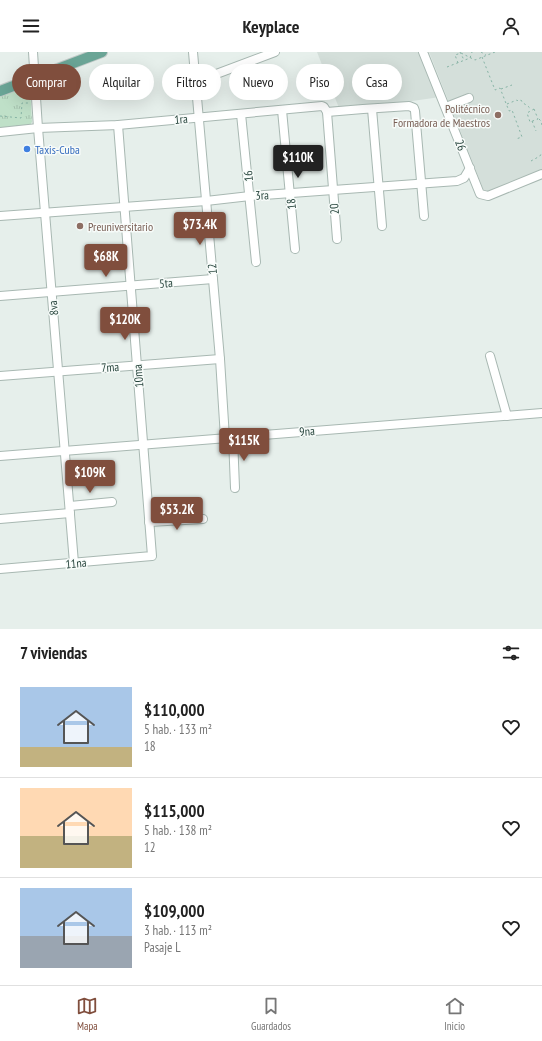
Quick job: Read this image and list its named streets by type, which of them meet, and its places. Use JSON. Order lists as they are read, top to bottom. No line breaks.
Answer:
{"streets":{"street":["1ra","26","16","3ra","18","20","12","5ta","8va","7ma","10ma","9na","11na"]},"crossings":[["1ra","16"],["1ra","3ra"],["1ra","18"],["1ra","20"],["1ra","12"],["1ra","8va"],["1ra","10ma"],["26","3ra"],["16","3ra"],["3ra","18"],["3ra","20"],["3ra","12"],["3ra","8va"],["3ra","10ma"],["12","5ta"],["12","7ma"],["12","9na"],["5ta","8va"],["5ta","10ma"],["8va","7ma"],["8va","9na"],["8va","11na"],["7ma","10ma"],["10ma","9na"],["10ma","11na"]],"places":["Politécnico Formadora de Maestros","Taxis-Cuba","Preuniversitario"],"page":{"header":"Keyplace","chip":["Comprar","Alquilar","Filtros","Nuevo","Piso","Casa"],"price":["$110K","$73.4K","$68K","$120K","$115K","$109K","$53.2K"],"heading":"7 viviendas","list":[{"name":"$110,000","note":"5 hab. · 133 m² · 18"},{"name":"$115,000","note":"5 hab. · 138 m² · 12"},{"name":"$109,000","note":"3 hab. · 113 m² · Pasaje L"}],"tabs":["Mapa","Guardados","Inicio"]}}
